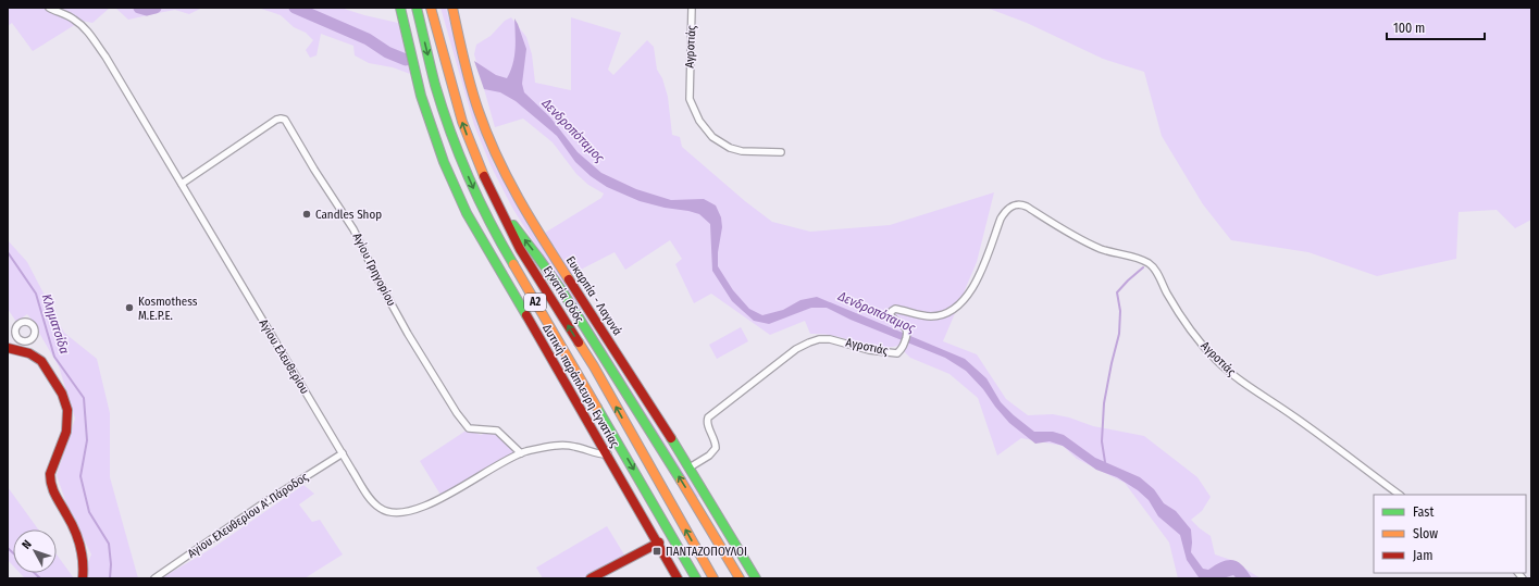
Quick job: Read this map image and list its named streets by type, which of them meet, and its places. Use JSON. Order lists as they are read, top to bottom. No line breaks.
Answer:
{"streets":{"main road":["Εγνατία Οδός","Ευκαρπία - Λαγυνά","Α2","Δυτική παράπλευρη Εγνατίας"],"street":["Αγροτιάς","Αγίου Γρηγορίου","Αγίου Ελευθερίου","Αγίου Ελευθερίου Α' Πάροδος"]},"crossings":[["Αγροτιάς","Ευκαρπία - Λαγυνά"],["Αγίου Γρηγορίου","Αγίου Ελευθερίου"],["Αγίου Ελευθερίου","Δυτική παράπλευρη Εγνατίας"],["Αγίου Ελευθερίου","Αγίου Ελευθερίου Α' Πάροδος"]],"water":["Δενδροπόταμος","Κληματσίδα"],"places":{"other":["Candles Shop","Kosmothess M.E.P.E."],"transit":["ΠΑΝΤΑΖΟΠΟΥΛΟΙ"]},"legend":["Fast","Slow","Jam"],"scale_bar":"100 m","north":"top left"}
